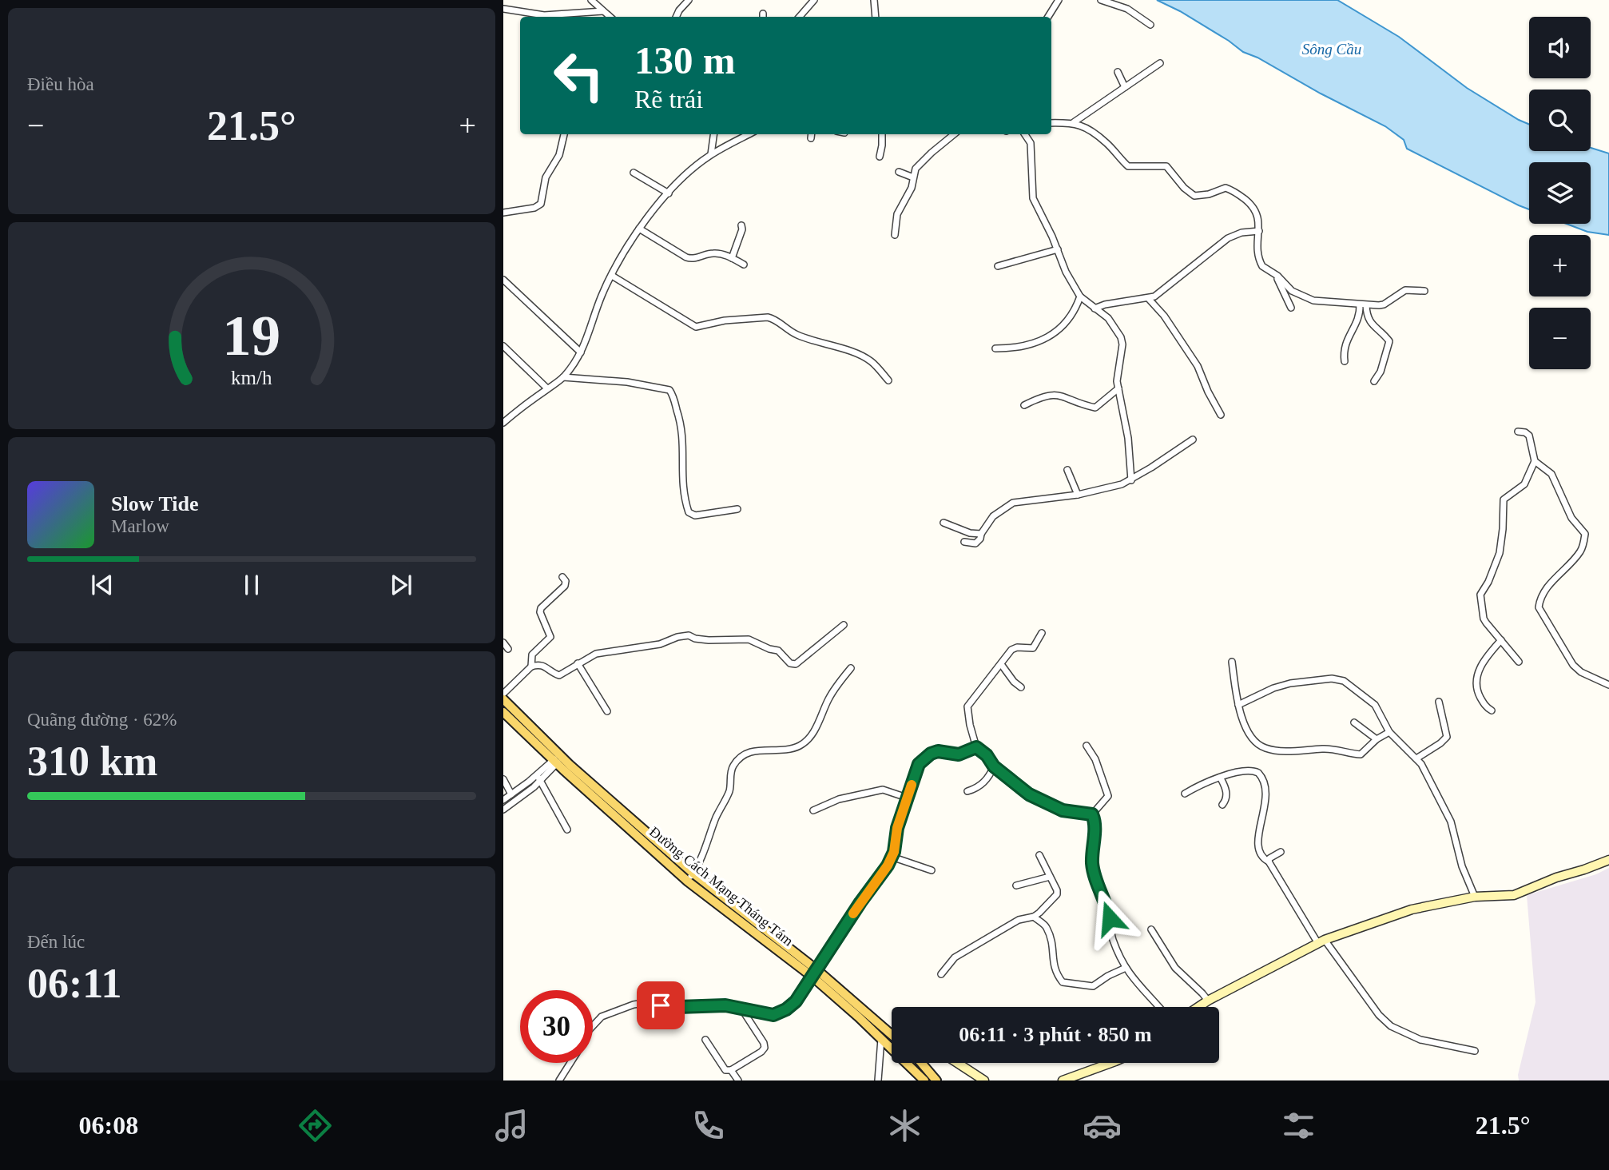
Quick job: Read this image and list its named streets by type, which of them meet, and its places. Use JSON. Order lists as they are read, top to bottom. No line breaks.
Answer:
{"streets":{"main road":["Đường Cách Mạng Tháng Tám"]},"water":["Sông Cầu"],"page":{"tile":["Điều hòa",["Quãng đường · 62%","310 km"],["Đến lúc","06:11"]],"map_buttons":["+","−"],"turn":["130 m","Rẽ trái"],"heat":["−","21.5°","+"],"song":["Slow Tide","Marlow"],"limit":"30","trip":"06:11 · 3 phút · 850 m","tabs":["06:08","21.5°"],"gauge":["19","km/h"]}}
